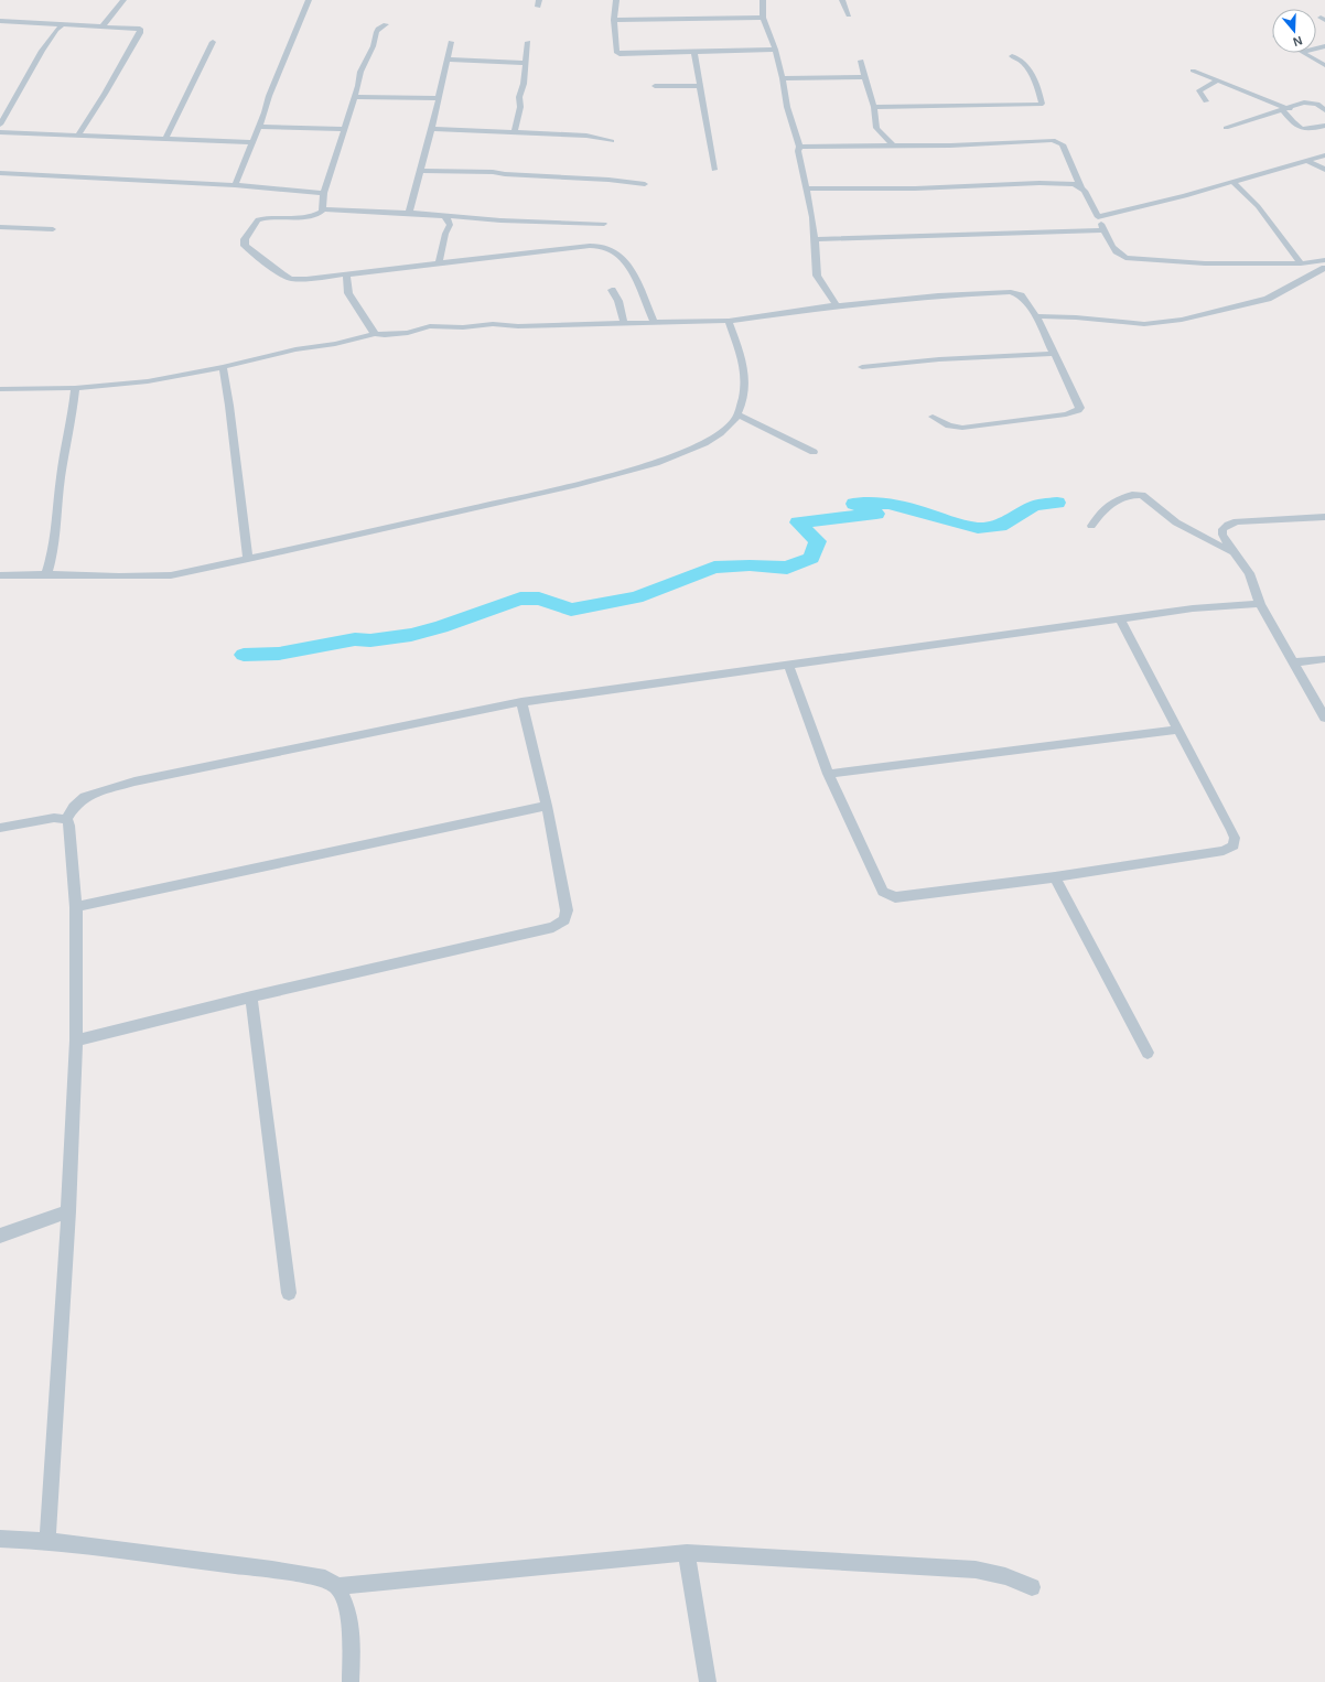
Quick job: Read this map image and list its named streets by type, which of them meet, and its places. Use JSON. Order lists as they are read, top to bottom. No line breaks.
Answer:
{"north":"bottom"}
